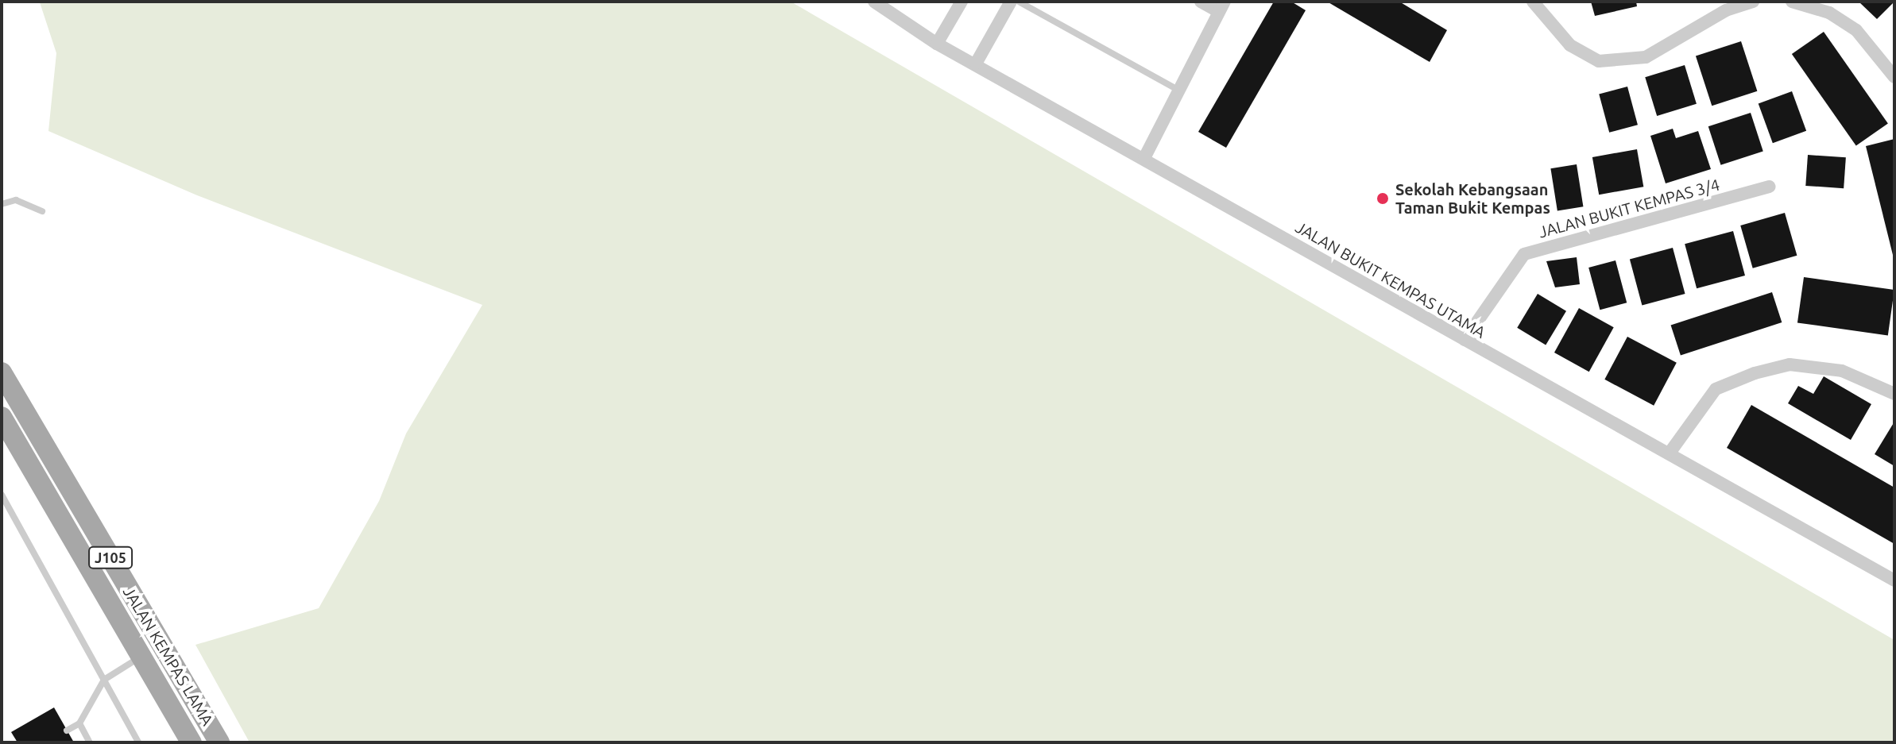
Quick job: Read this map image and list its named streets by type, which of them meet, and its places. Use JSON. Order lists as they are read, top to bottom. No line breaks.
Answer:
{"streets":{"main road":["J105","JALAN KEMPAS LAMA"],"street":["JALAN BUKIT KEMPAS 3/4","JALAN BUKIT KEMPAS UTAMA"]},"crossings":[["JALAN BUKIT KEMPAS 3/4","JALAN BUKIT KEMPAS UTAMA"]],"places":["Sekolah Kebangsaan Taman Bukit Kempas"]}
